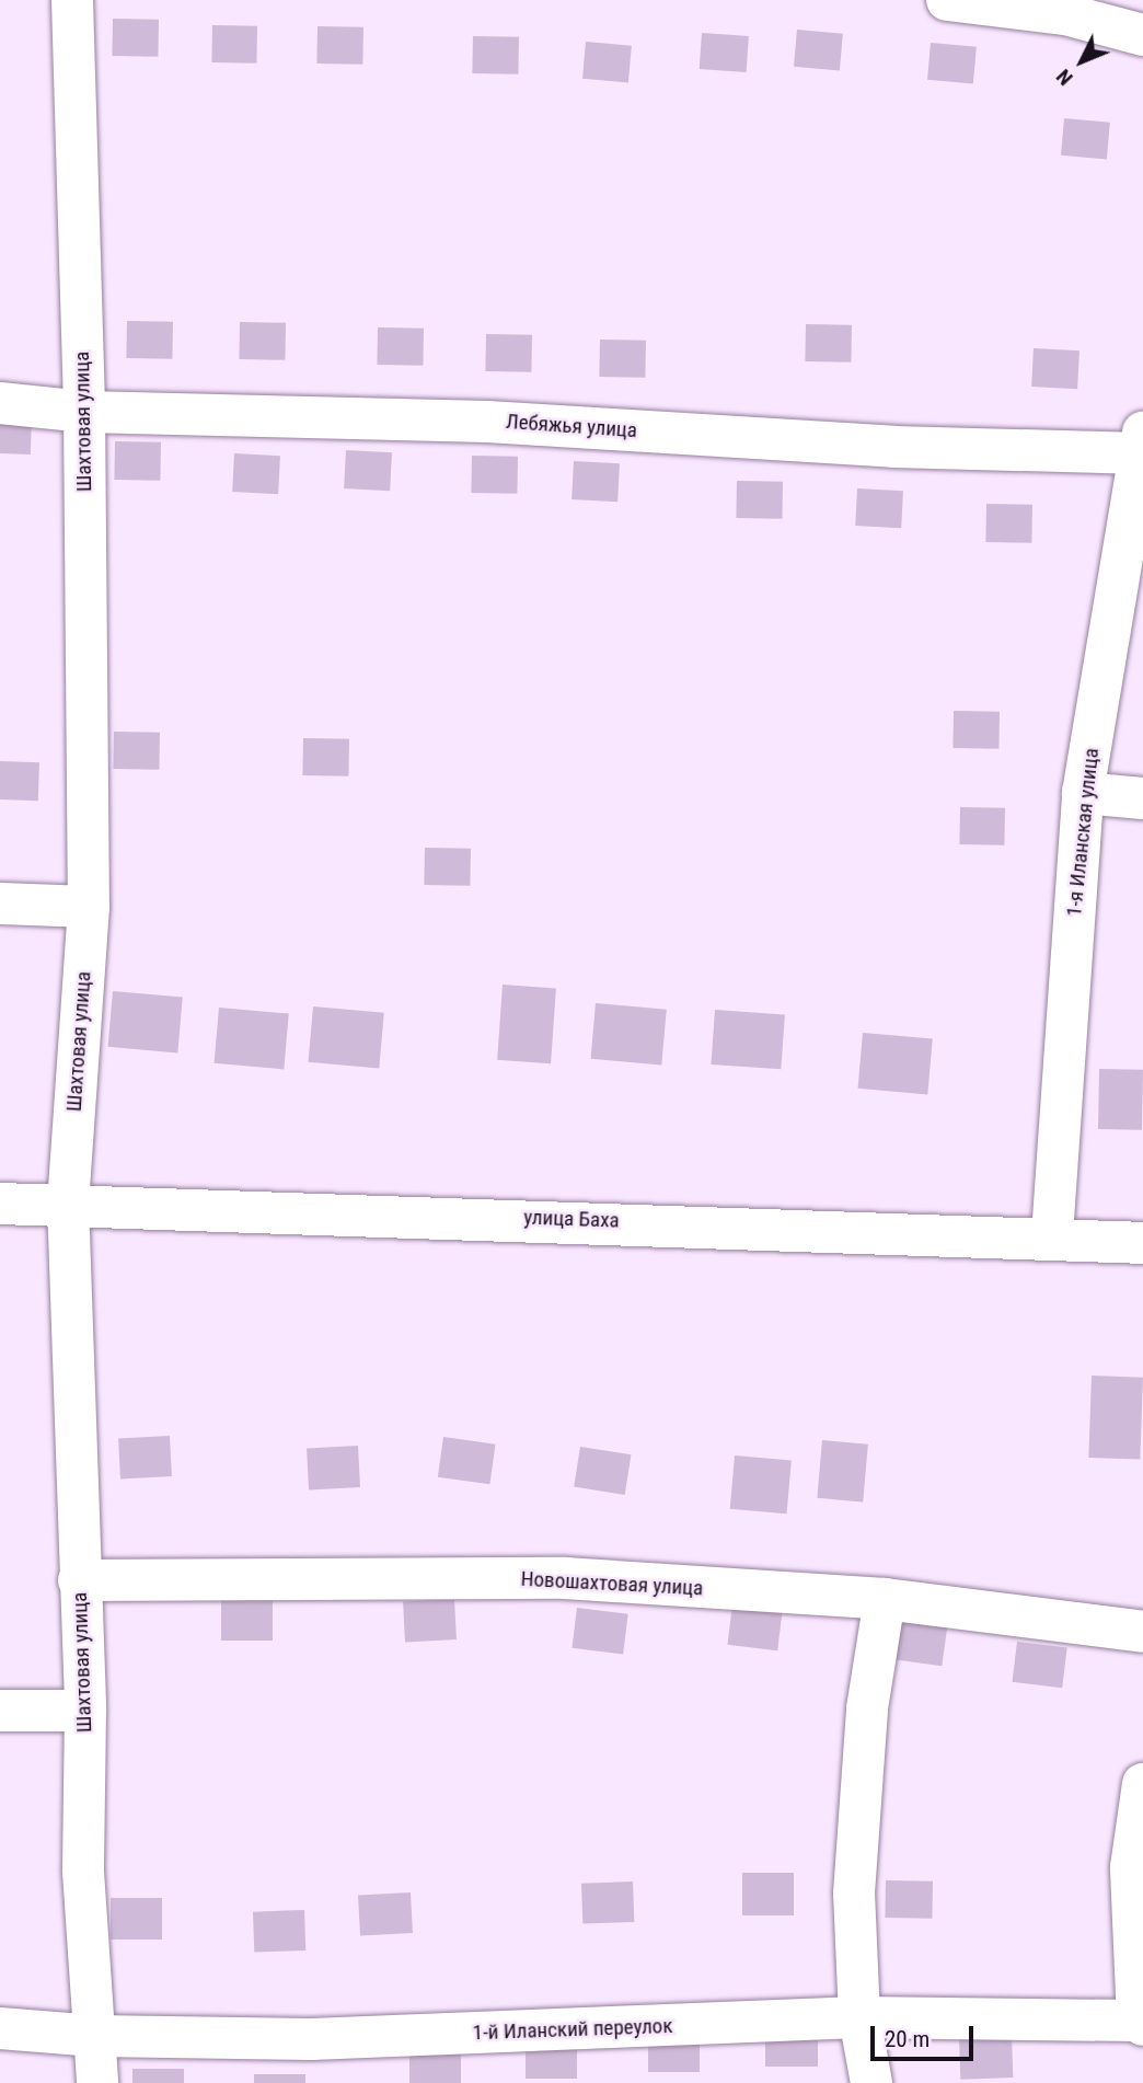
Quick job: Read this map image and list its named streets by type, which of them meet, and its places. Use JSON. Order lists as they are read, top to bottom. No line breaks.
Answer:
{"streets":{"street":["Шахтовая улица","Лебяжья улица","1-я Иланская улица","улица Баха","Новошахтовая улица","1-й Иланский переулок"]},"crossings":[["Шахтовая улица","Лебяжья улица"],["Шахтовая улица","улица Баха"],["Шахтовая улица","Новошахтовая улица"],["Шахтовая улица","1-й Иланский переулок"],["Лебяжья улица","1-я Иланская улица"],["1-я Иланская улица","улица Баха"]],"scale_bar":"20 m","north":"bottom left"}
